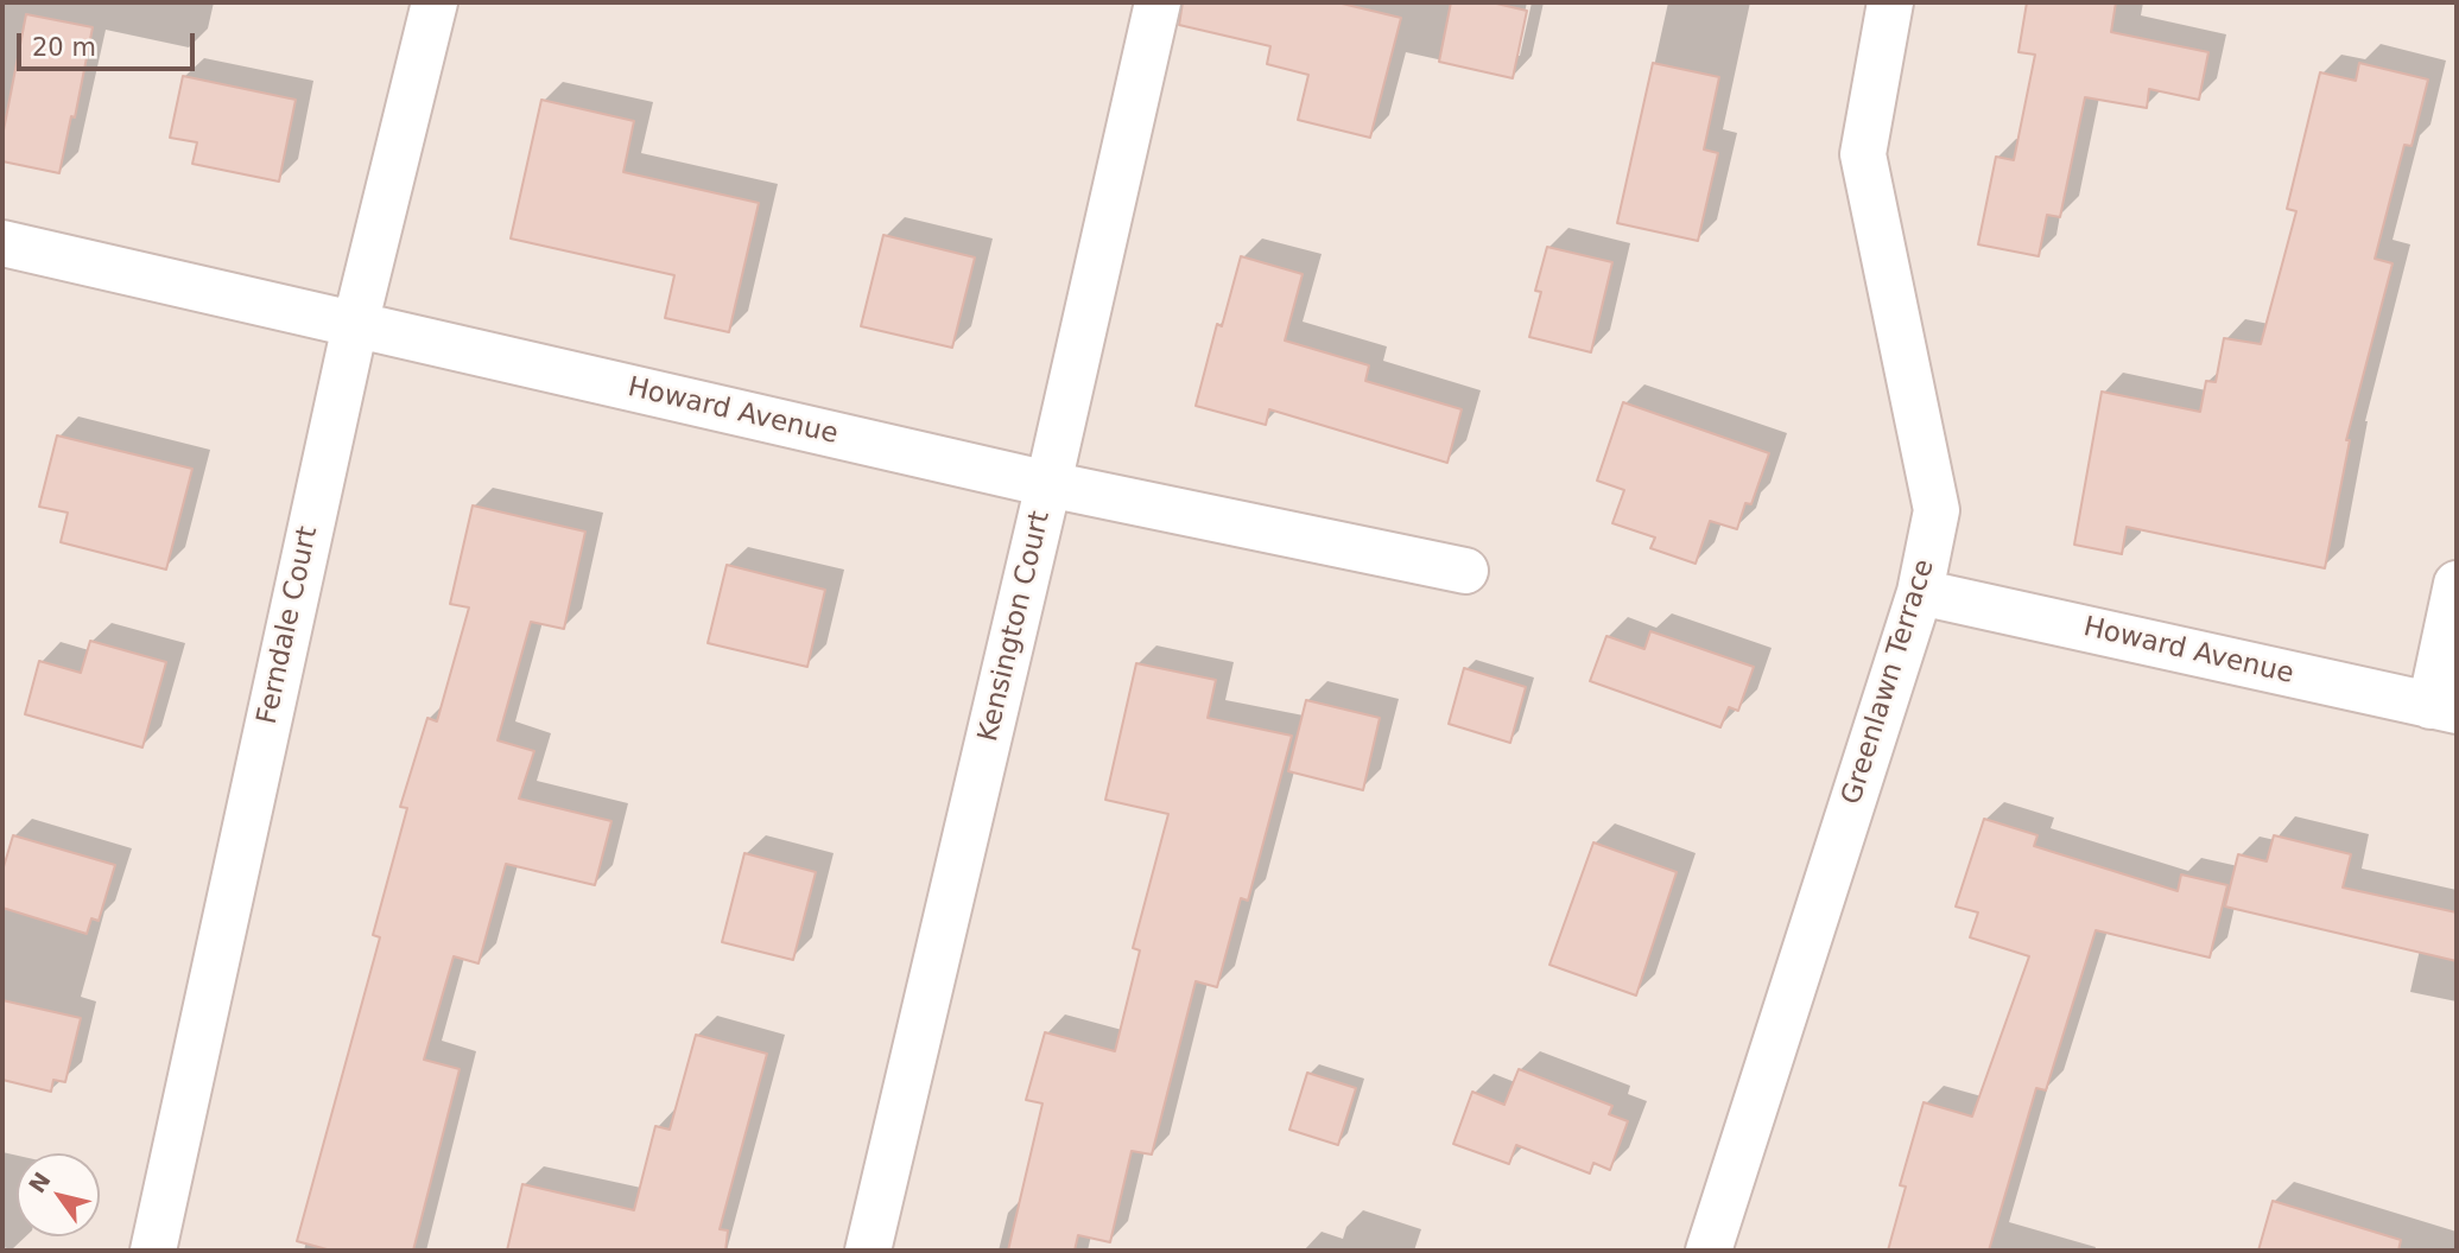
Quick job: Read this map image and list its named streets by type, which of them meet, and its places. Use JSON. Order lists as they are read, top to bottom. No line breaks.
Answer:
{"streets":{"street":["Howard Avenue","Ferndale Court","Kensington Court","Greenlawn Terrace"]},"crossings":[["Howard Avenue","Ferndale Court"],["Howard Avenue","Kensington Court"],["Howard Avenue","Greenlawn Terrace"]],"scale_bar":"20 m","north":"top left"}
